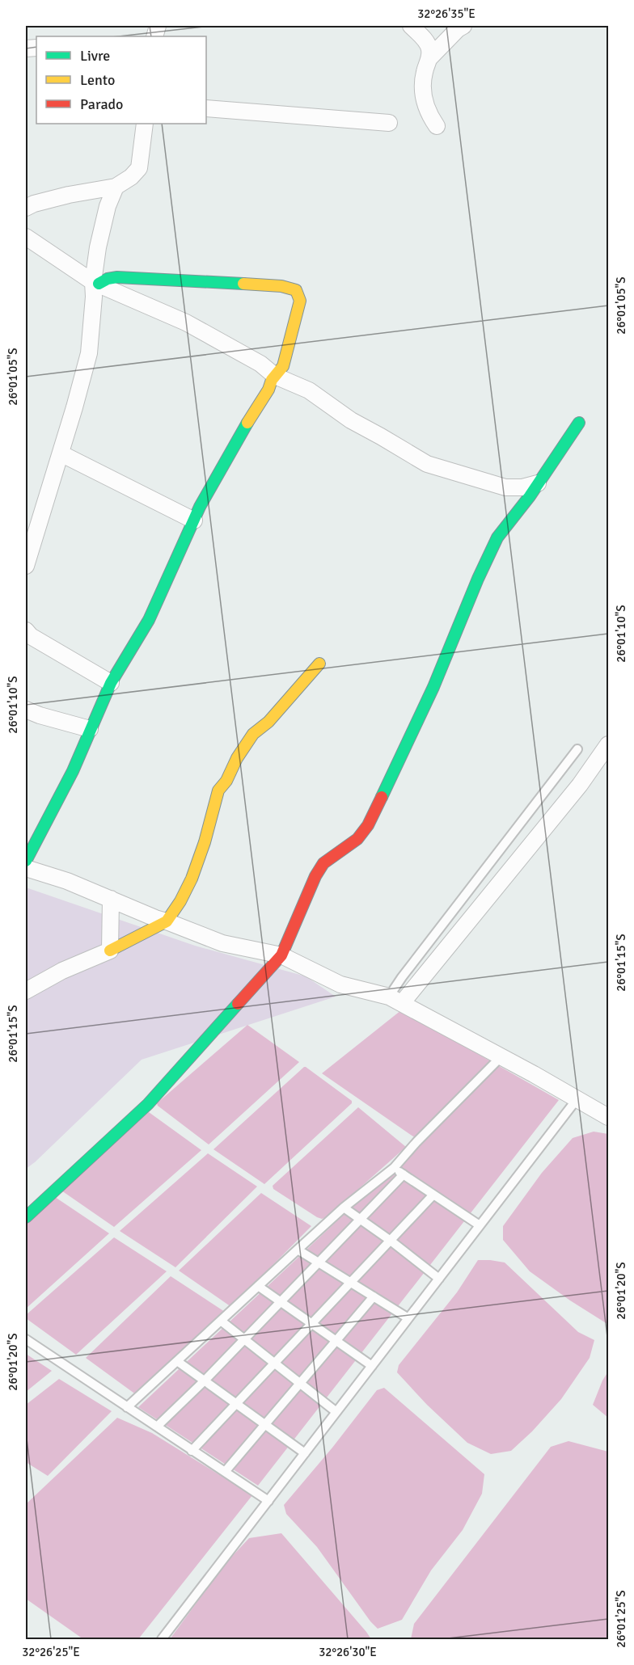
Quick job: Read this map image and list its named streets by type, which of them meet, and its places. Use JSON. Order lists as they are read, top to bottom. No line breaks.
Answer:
{"legend":["Livre","Lento","Parado"],"coordinates":["32°26'35\"E","26°01'05\"S","26°01'10\"S","26°01'15\"S","26°01'20\"S","26°01'25\"S","32°26'25\"E","32°26'30\"E"]}
